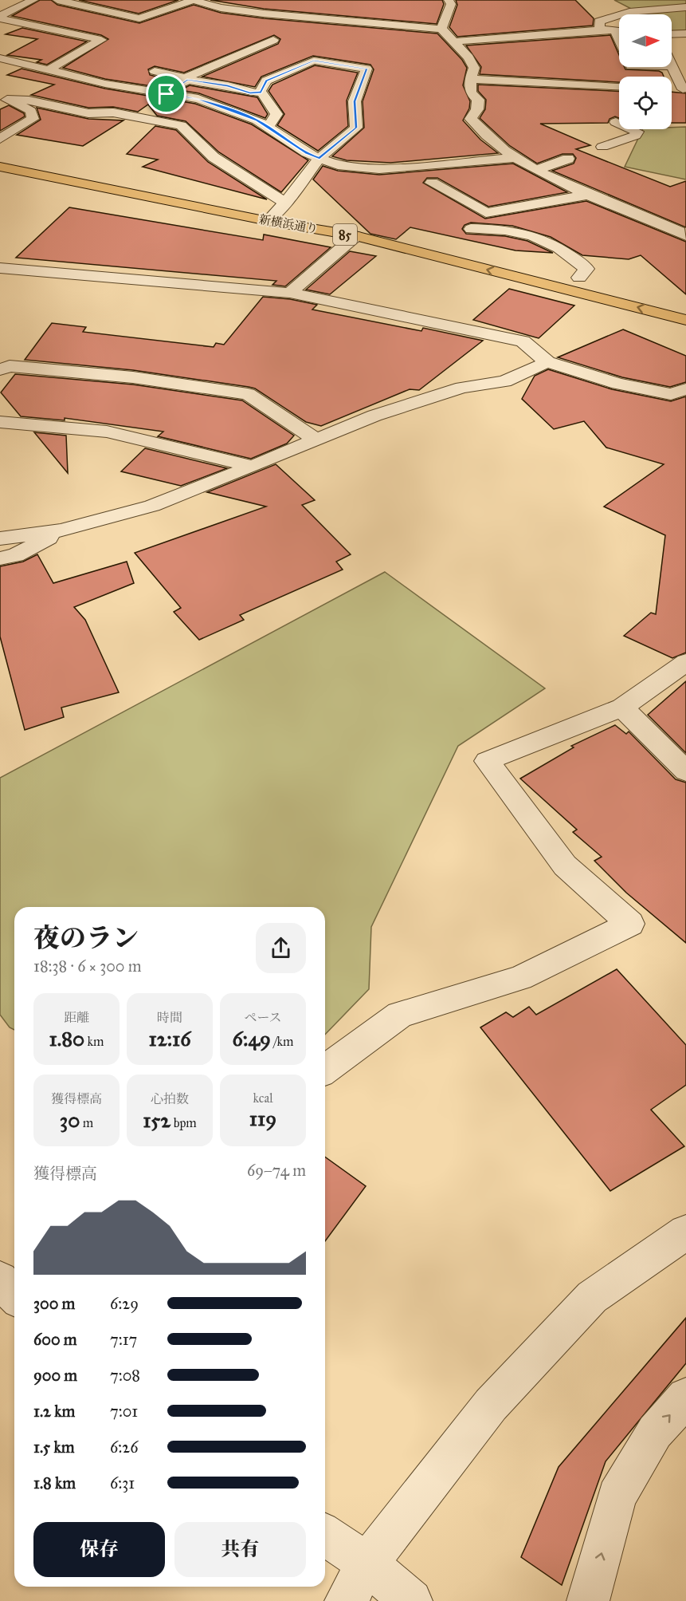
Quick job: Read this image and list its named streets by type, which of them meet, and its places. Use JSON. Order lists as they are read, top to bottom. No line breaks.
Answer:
{"streets":{"main road":["新横浜通り","85"]},"north":"right","page":{"heading":["夜のラン","18:38 · 6 × 300 m"],"stats":[["距離","1.80 km"],["時間","12:16"],["ペース","6:49 /km"],["獲得標高","30 m"],["心拍数","152 bpm"],["kcal","119"]],"chart":["獲得標高","69–74 m"],"list":[{"name":"300 m","note":"6:29"},{"name":"600 m","note":"7:17"},{"name":"900 m","note":"7:08"},{"name":"1.2 km","note":"7:01"},{"name":"1.5 km","note":"6:26"},{"name":"1.8 km","note":"6:31"}],"buttons":["保存","共有"]}}
